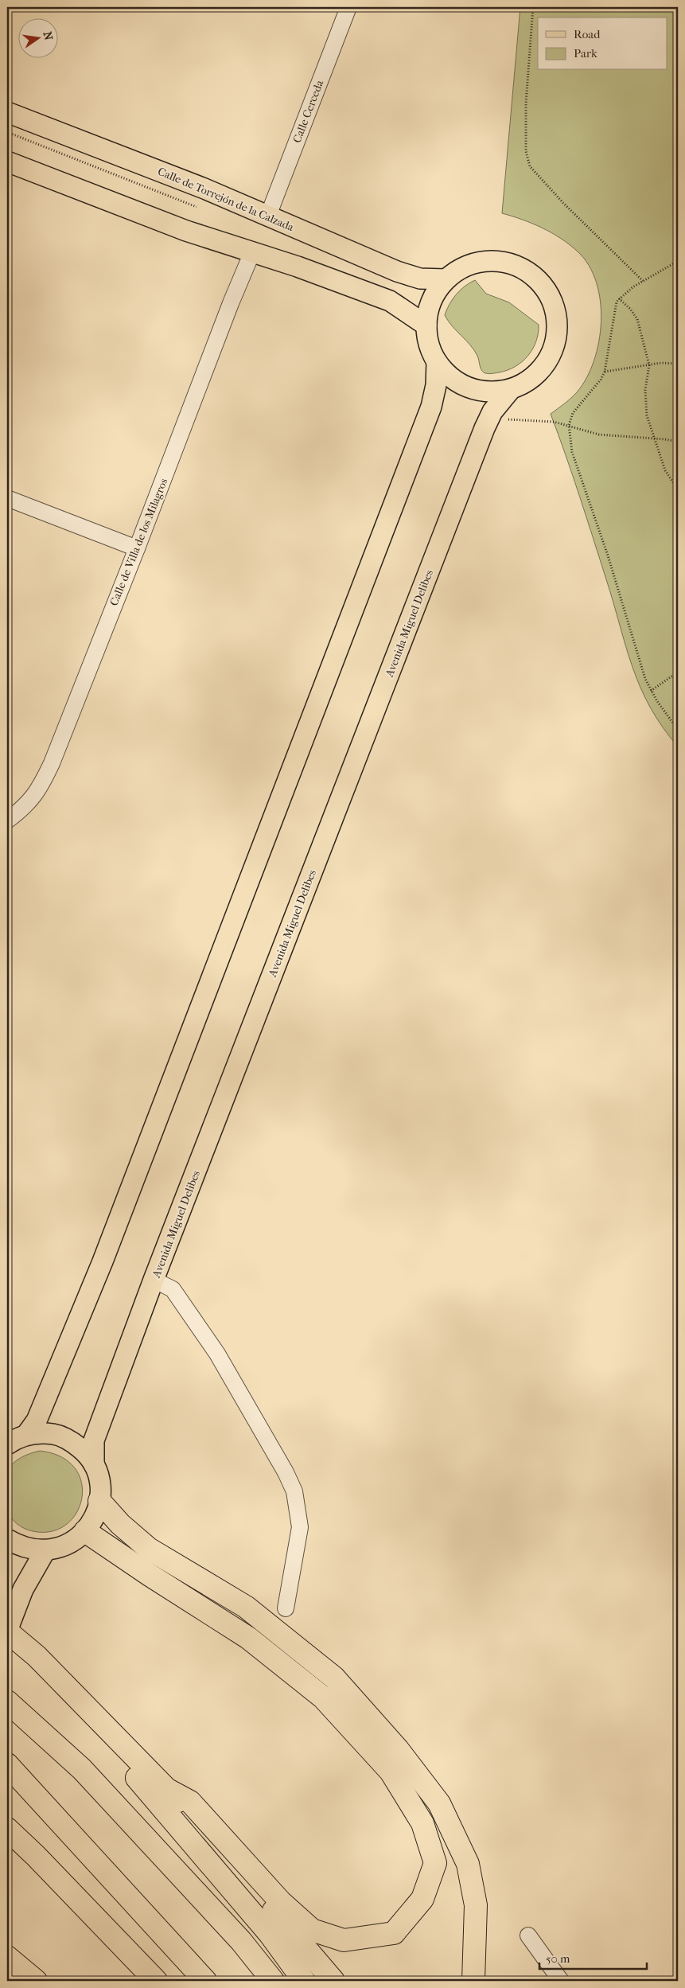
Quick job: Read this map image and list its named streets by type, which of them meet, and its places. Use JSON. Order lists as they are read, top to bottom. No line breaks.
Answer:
{"streets":{"main road":["Calle de Torrejón de la Calzada","Avenida Miguel Delibes"],"street":["Calle Cerceda","Calle de Villa de los Milagros"]},"crossings":[["Calle Cerceda","Calle de Torrejón de la Calzada"],["Calle de Torrejón de la Calzada","Avenida Miguel Delibes"]],"legend":["Road","Park"],"scale_bar":"50 m","north":"right"}
